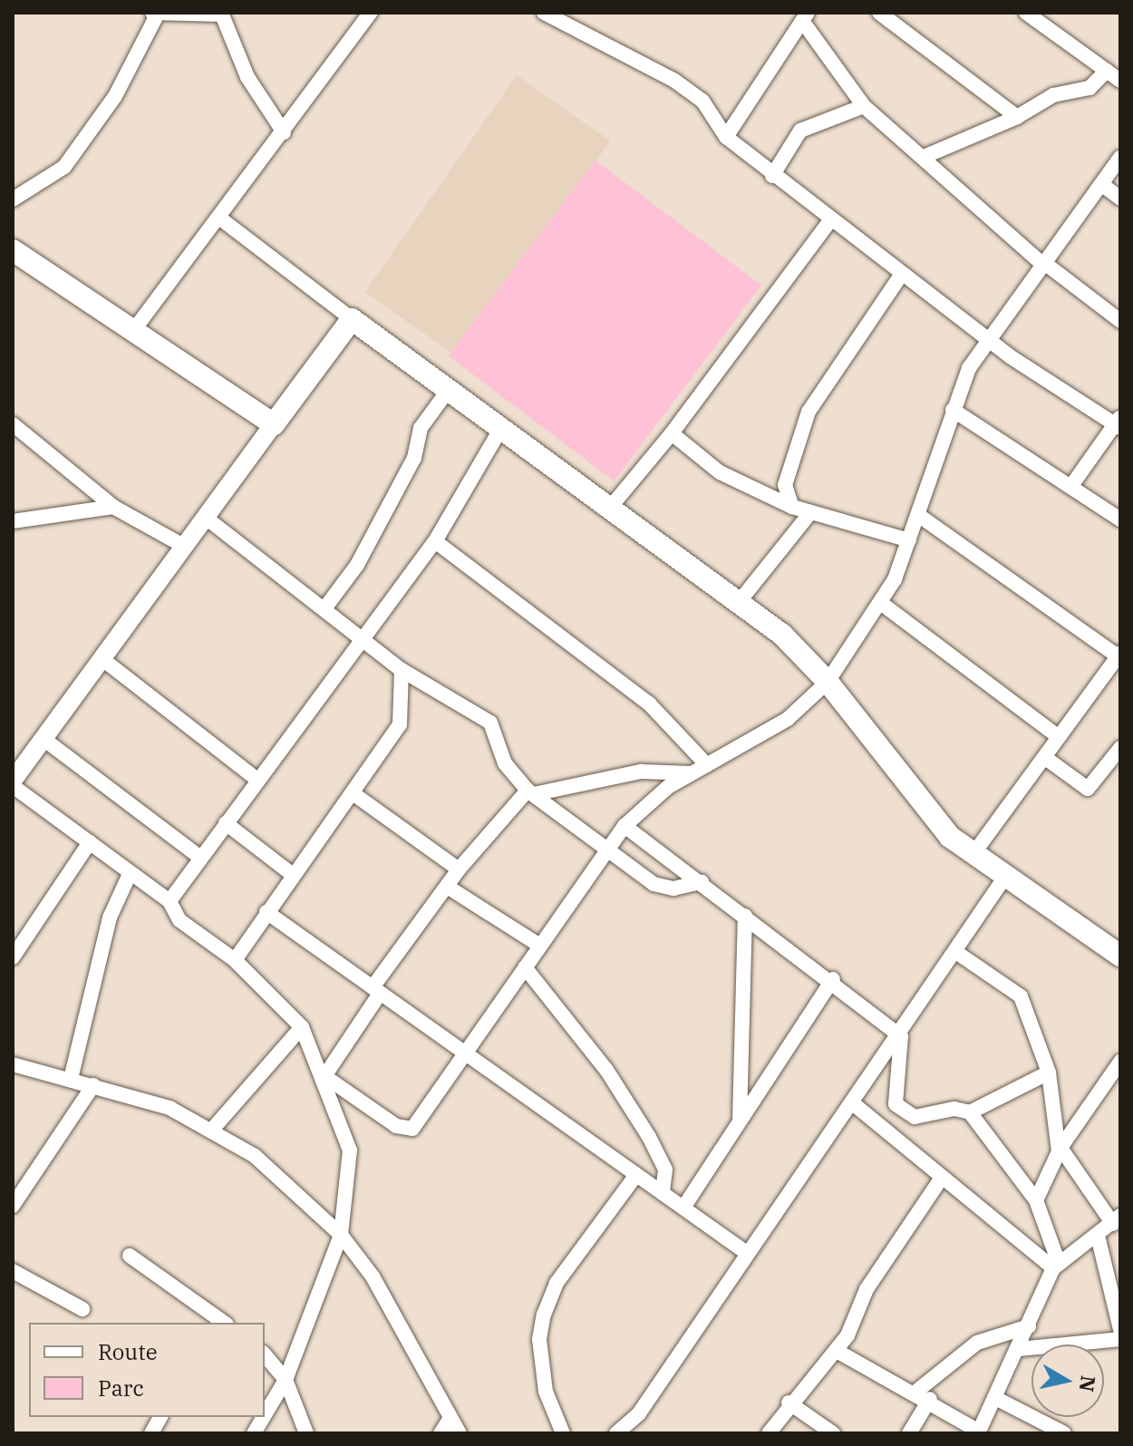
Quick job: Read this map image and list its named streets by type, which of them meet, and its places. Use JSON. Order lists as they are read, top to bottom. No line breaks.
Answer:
{"legend":["Route","Parc"],"north":"right"}
